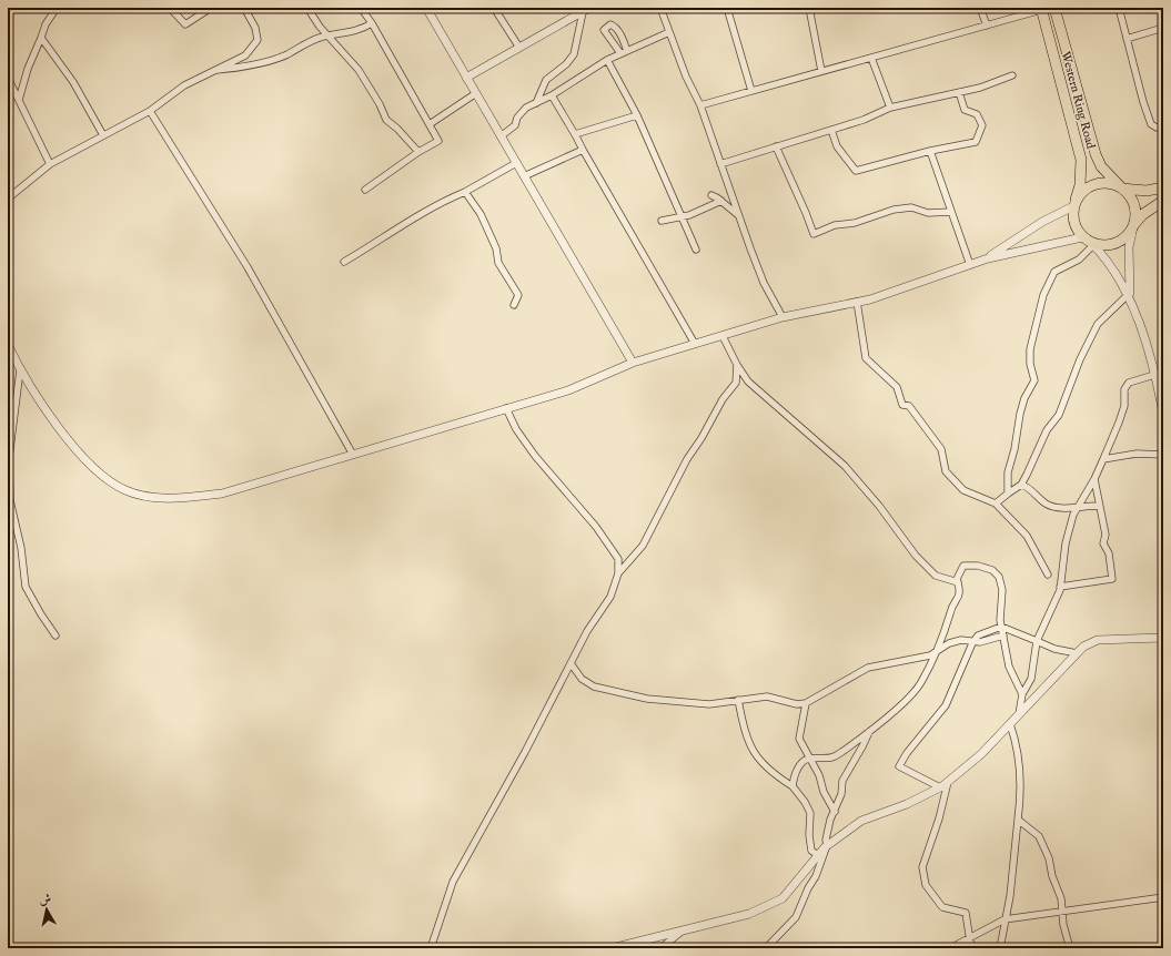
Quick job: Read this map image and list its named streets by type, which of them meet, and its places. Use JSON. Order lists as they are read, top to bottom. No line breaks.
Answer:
{"streets":{"main road":["Western Ring Road"]},"north":"top"}
